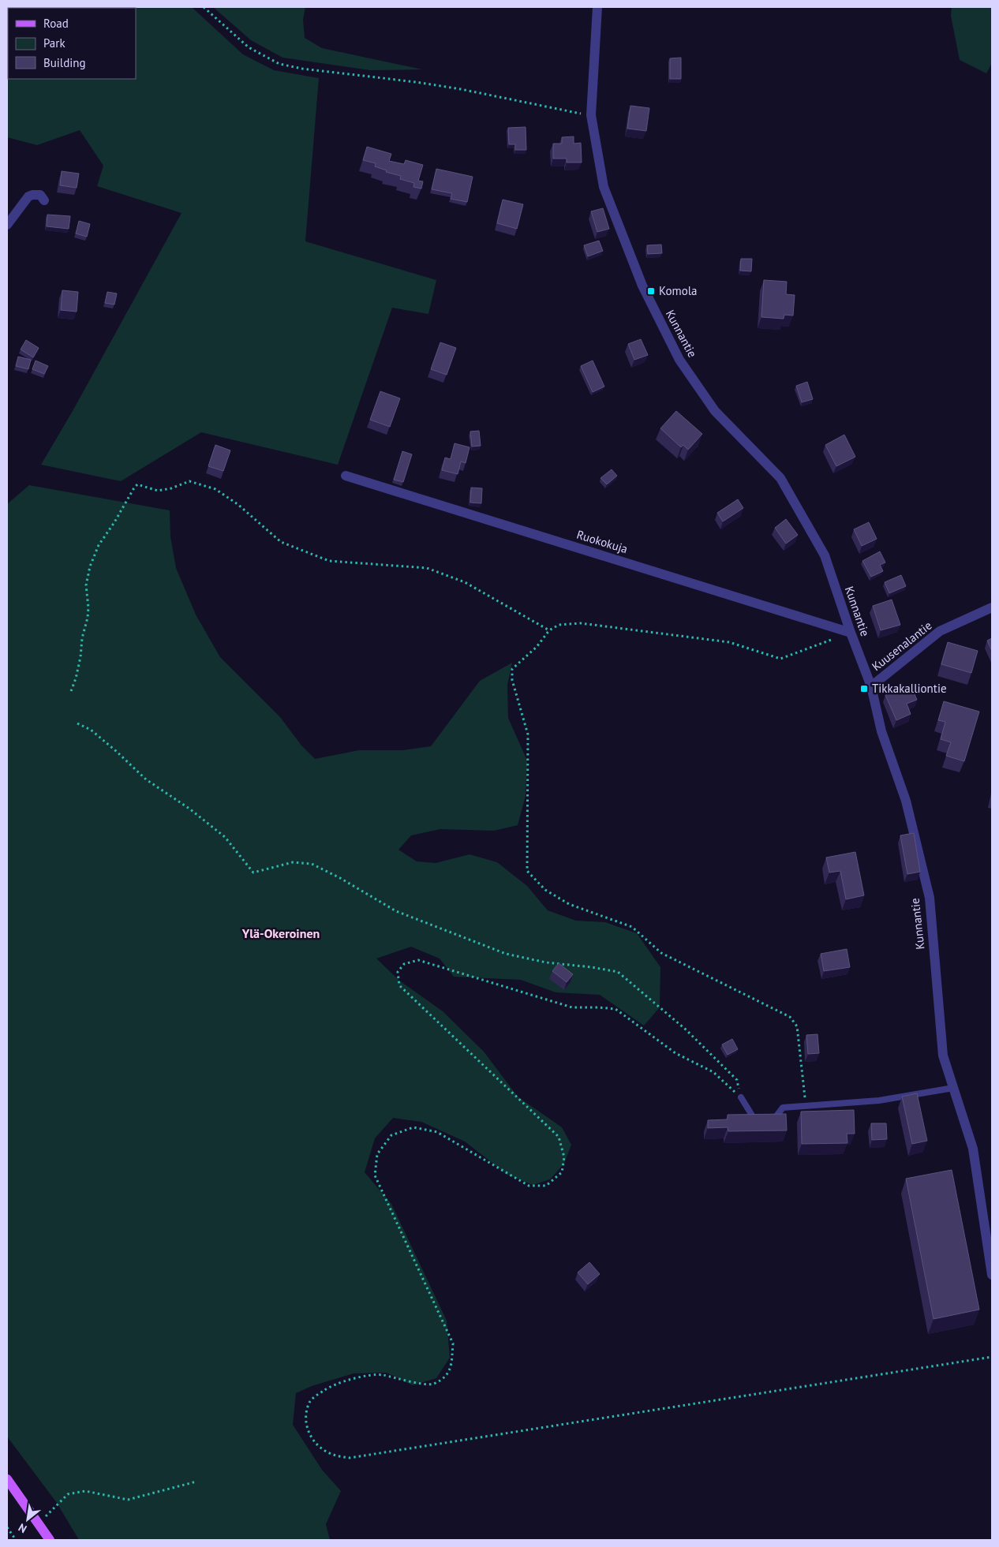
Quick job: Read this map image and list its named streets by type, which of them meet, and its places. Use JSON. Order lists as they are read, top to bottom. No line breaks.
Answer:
{"streets":{"street":["Kunnantie","Ruokokuja","Kuusenalantie"]},"crossings":[["Kunnantie","Ruokokuja"],["Kunnantie","Kuusenalantie"]],"districts":["Ylä-Okeroinen"],"places":{"transit":["Komola","Tikkakalliontie"]},"legend":["Road","Park","Building"],"north":"bottom left"}
